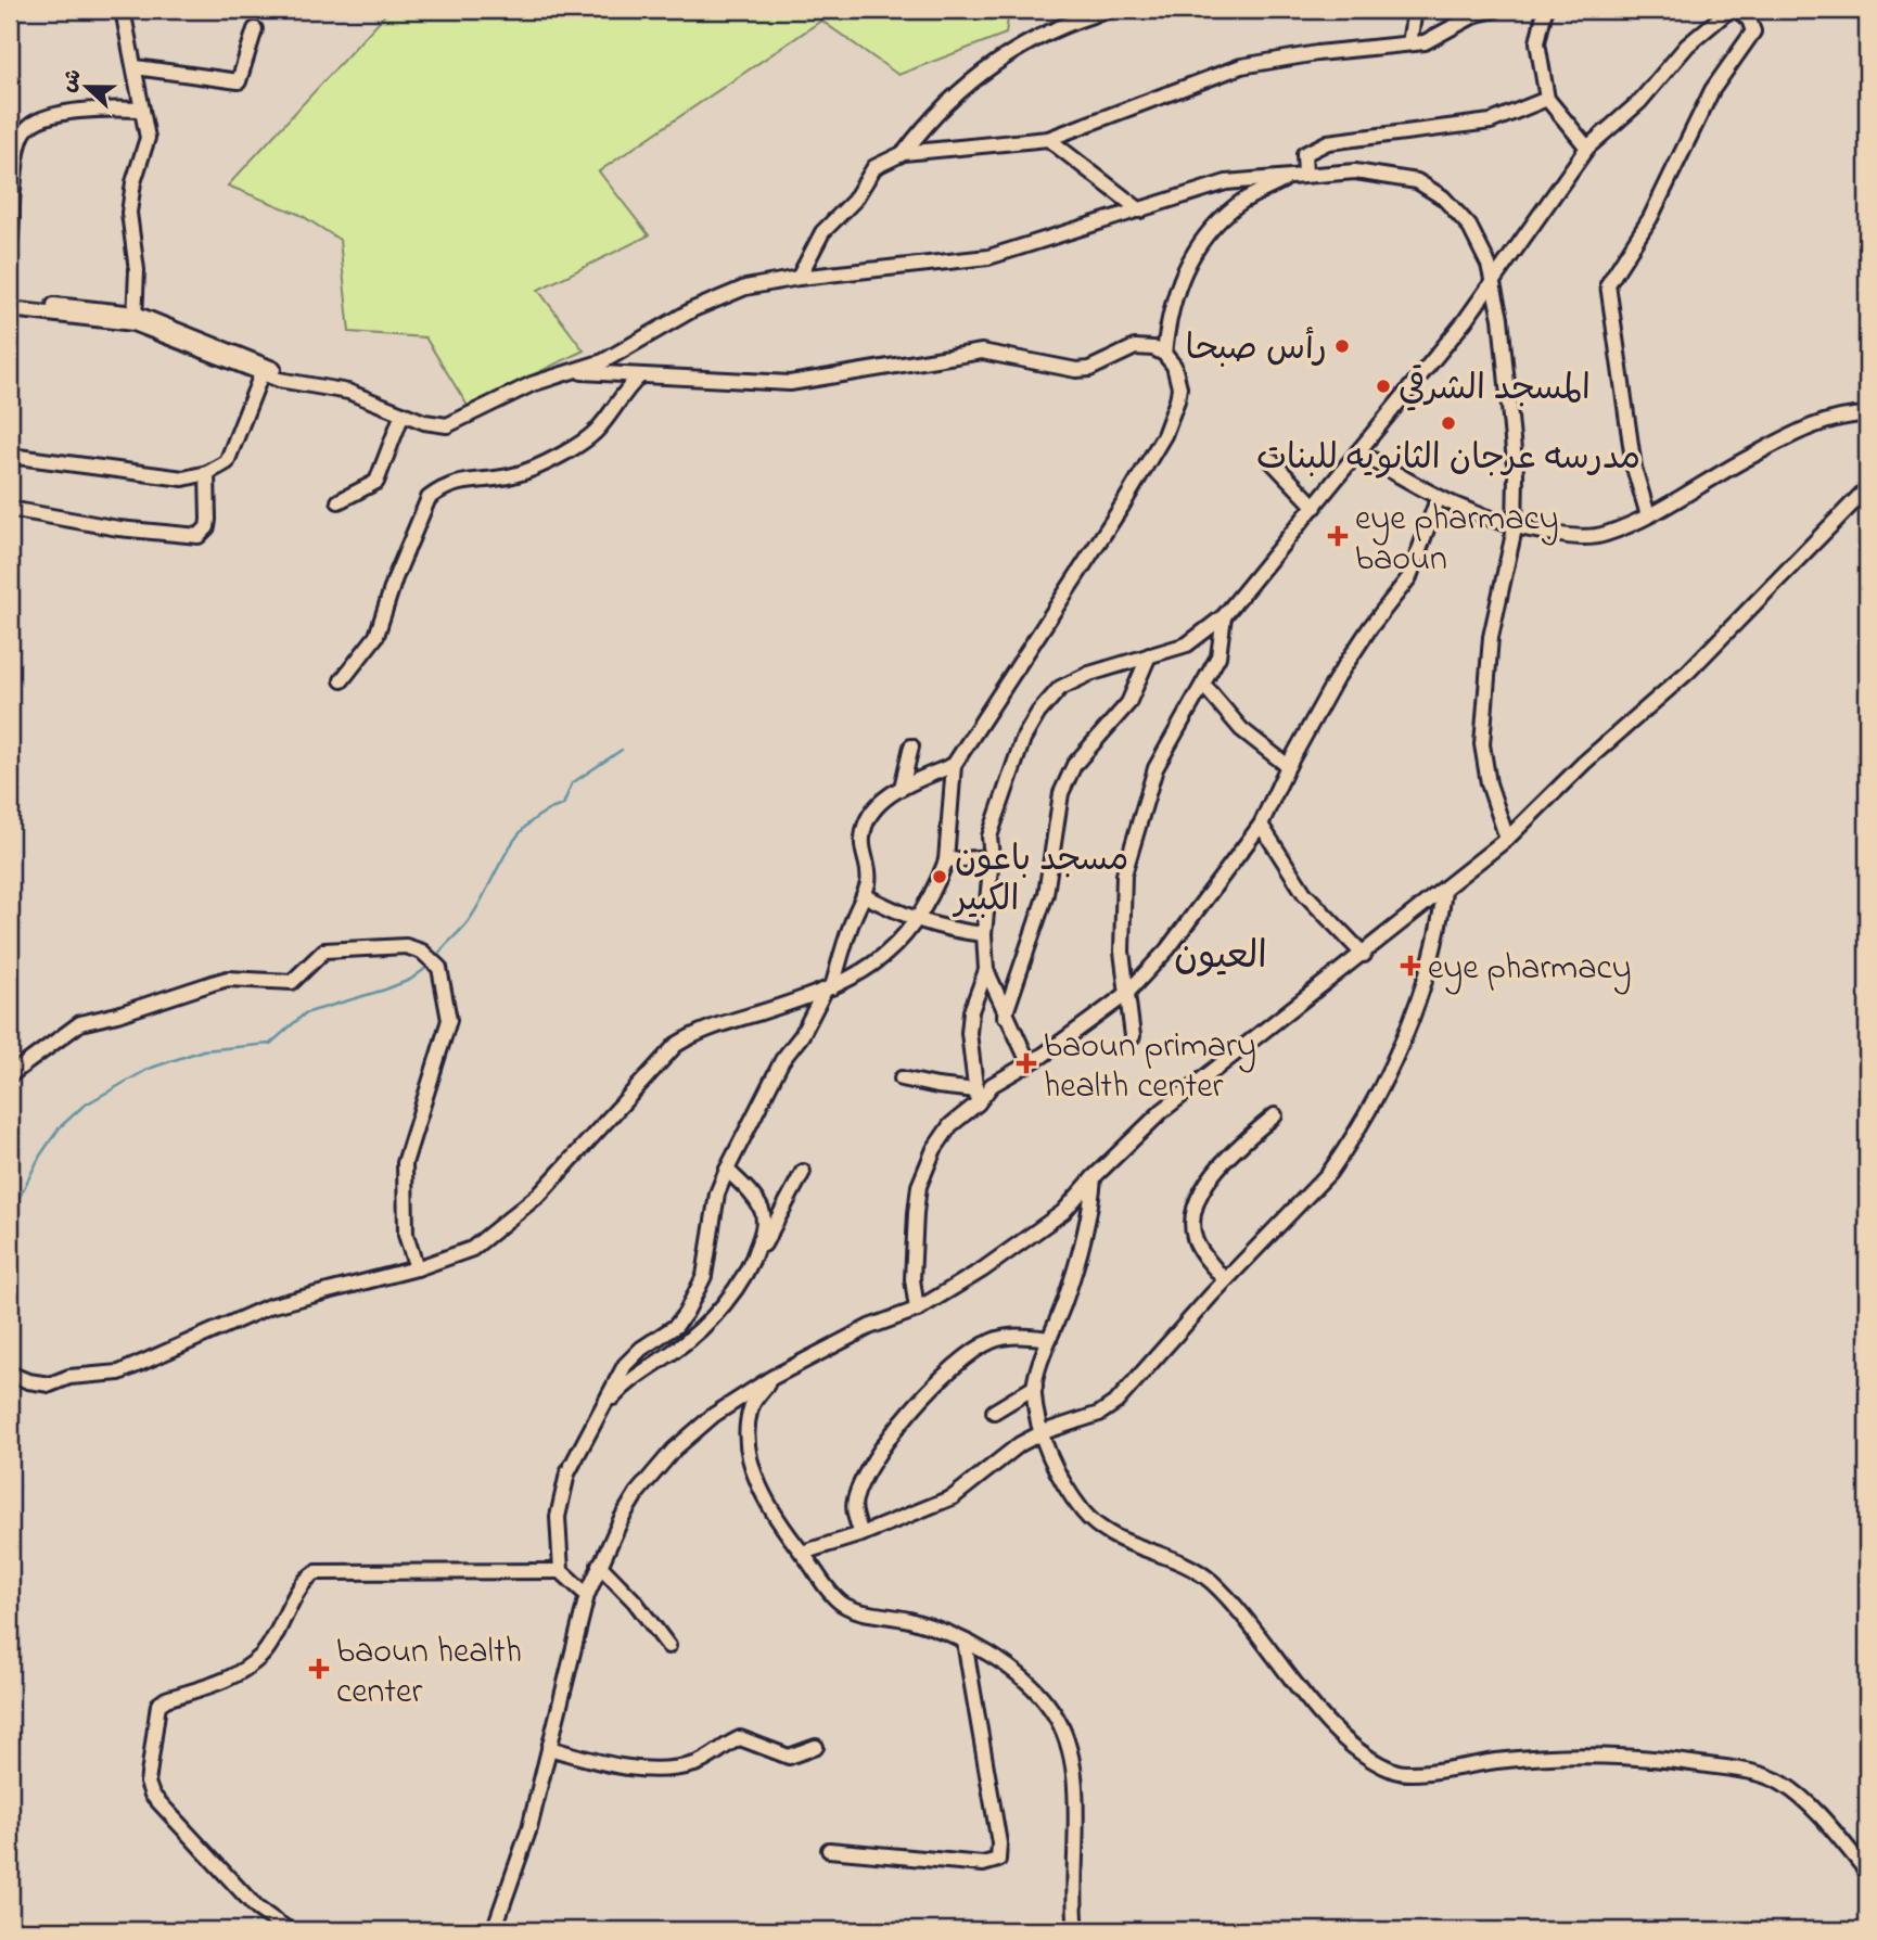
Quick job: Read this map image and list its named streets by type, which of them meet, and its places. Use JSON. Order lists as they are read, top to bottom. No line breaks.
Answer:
{"districts":["العيون"],"places":{"other":["رأس صبحا","المسجد الشرقي","مدرسه عرجان الثانويه للبنات","مسجد باعون الكبير"],"health":["eye pharmacy baoun","eye pharmacy","baoun primary health center","baoun health center"]},"north":"left"}
